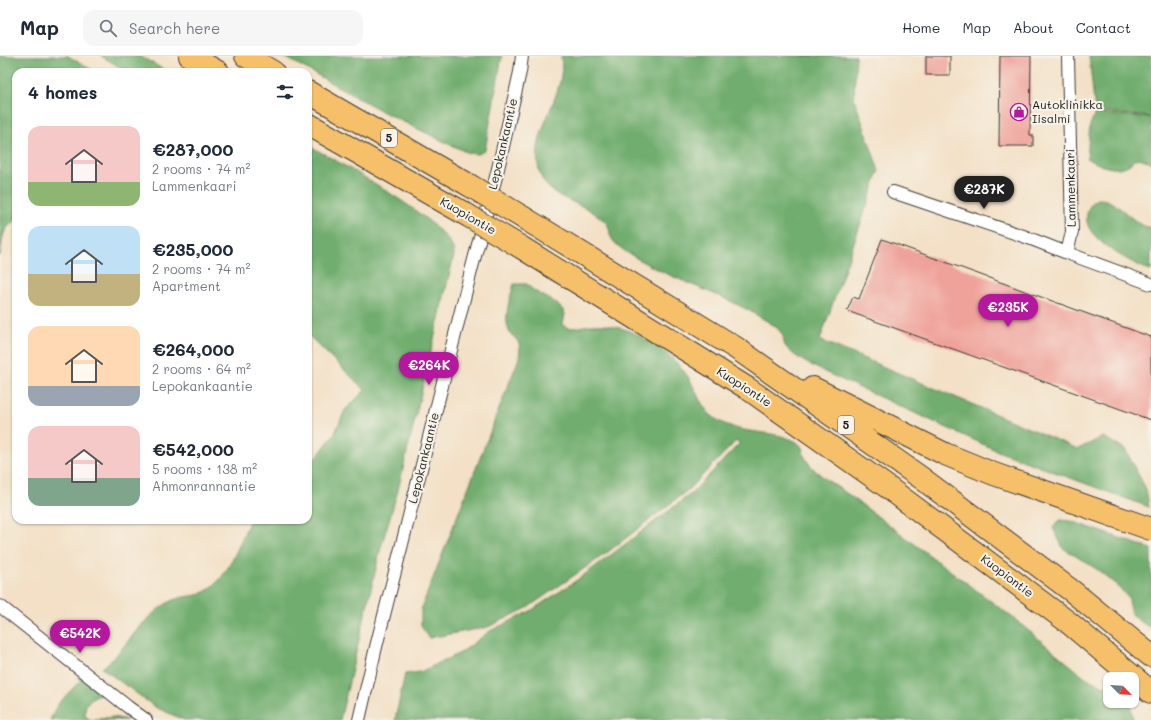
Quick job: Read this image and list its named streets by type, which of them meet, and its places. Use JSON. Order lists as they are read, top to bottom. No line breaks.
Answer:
{"streets":{"highway":["5","Kuopiontie"],"street":["Lepokankaantie","Lammenkaari"]},"places":{"shop":["Autoklinikka Iisalmi"]},"north":"bottom right","page":{"header":"Map","search":"Search here","nav":["Home","Map","About","Contact"],"heading":"4 homes","list":[{"name":"€287,000","note":"2 rooms · 74 m² · Lammenkaari"},{"name":"€235,000","note":"2 rooms · 74 m² · Apartment"},{"name":"€264,000","note":"2 rooms · 64 m² · Lepokankaantie"},{"name":"€542,000","note":"5 rooms · 138 m² · Ahmonrannantie"}],"price":["€287K","€235K","€264K","€542K"]}}
